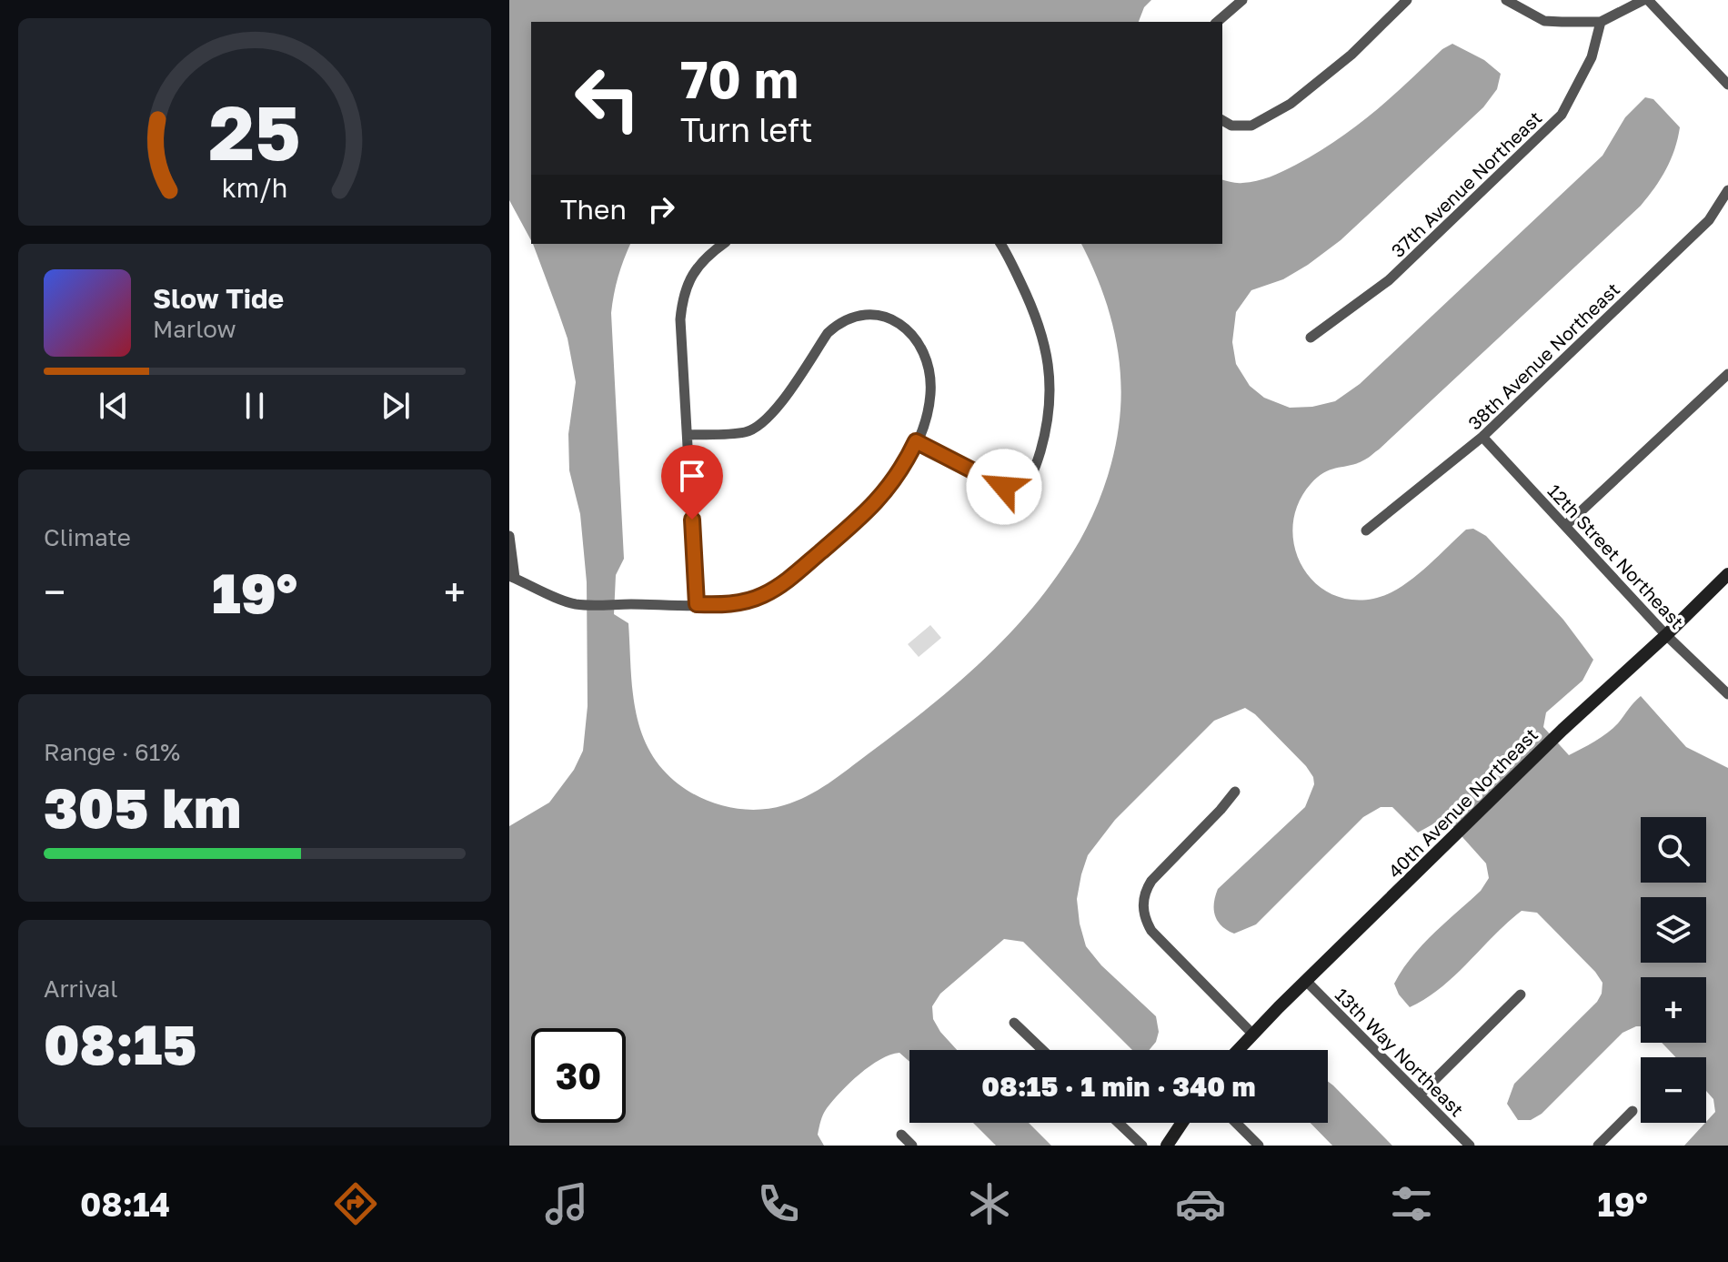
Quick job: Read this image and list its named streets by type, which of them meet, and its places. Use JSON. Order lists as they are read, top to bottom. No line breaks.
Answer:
{"streets":{"street":["37th Avenue Northeast","38th Avenue Northeast","12th Street Northeast","40th Avenue Northeast","13th Way Northeast"]},"crossings":[["38th Avenue Northeast","12th Street Northeast"],["12th Street Northeast","40th Avenue Northeast"],["40th Avenue Northeast","13th Way Northeast"]],"page":{"turn":["70 m","Turn left"],"then":"Then","song":["Slow Tide","Marlow"],"tile":["Climate",["Range · 61%","305 km"],["Arrival","08:15"]],"heat":["−","19°","+"],"map_buttons":["+","−"],"limit":"30","trip":"08:15 · 1 min · 340 m","tabs":["08:14","19°"],"gauge":["25","km/h"]}}
